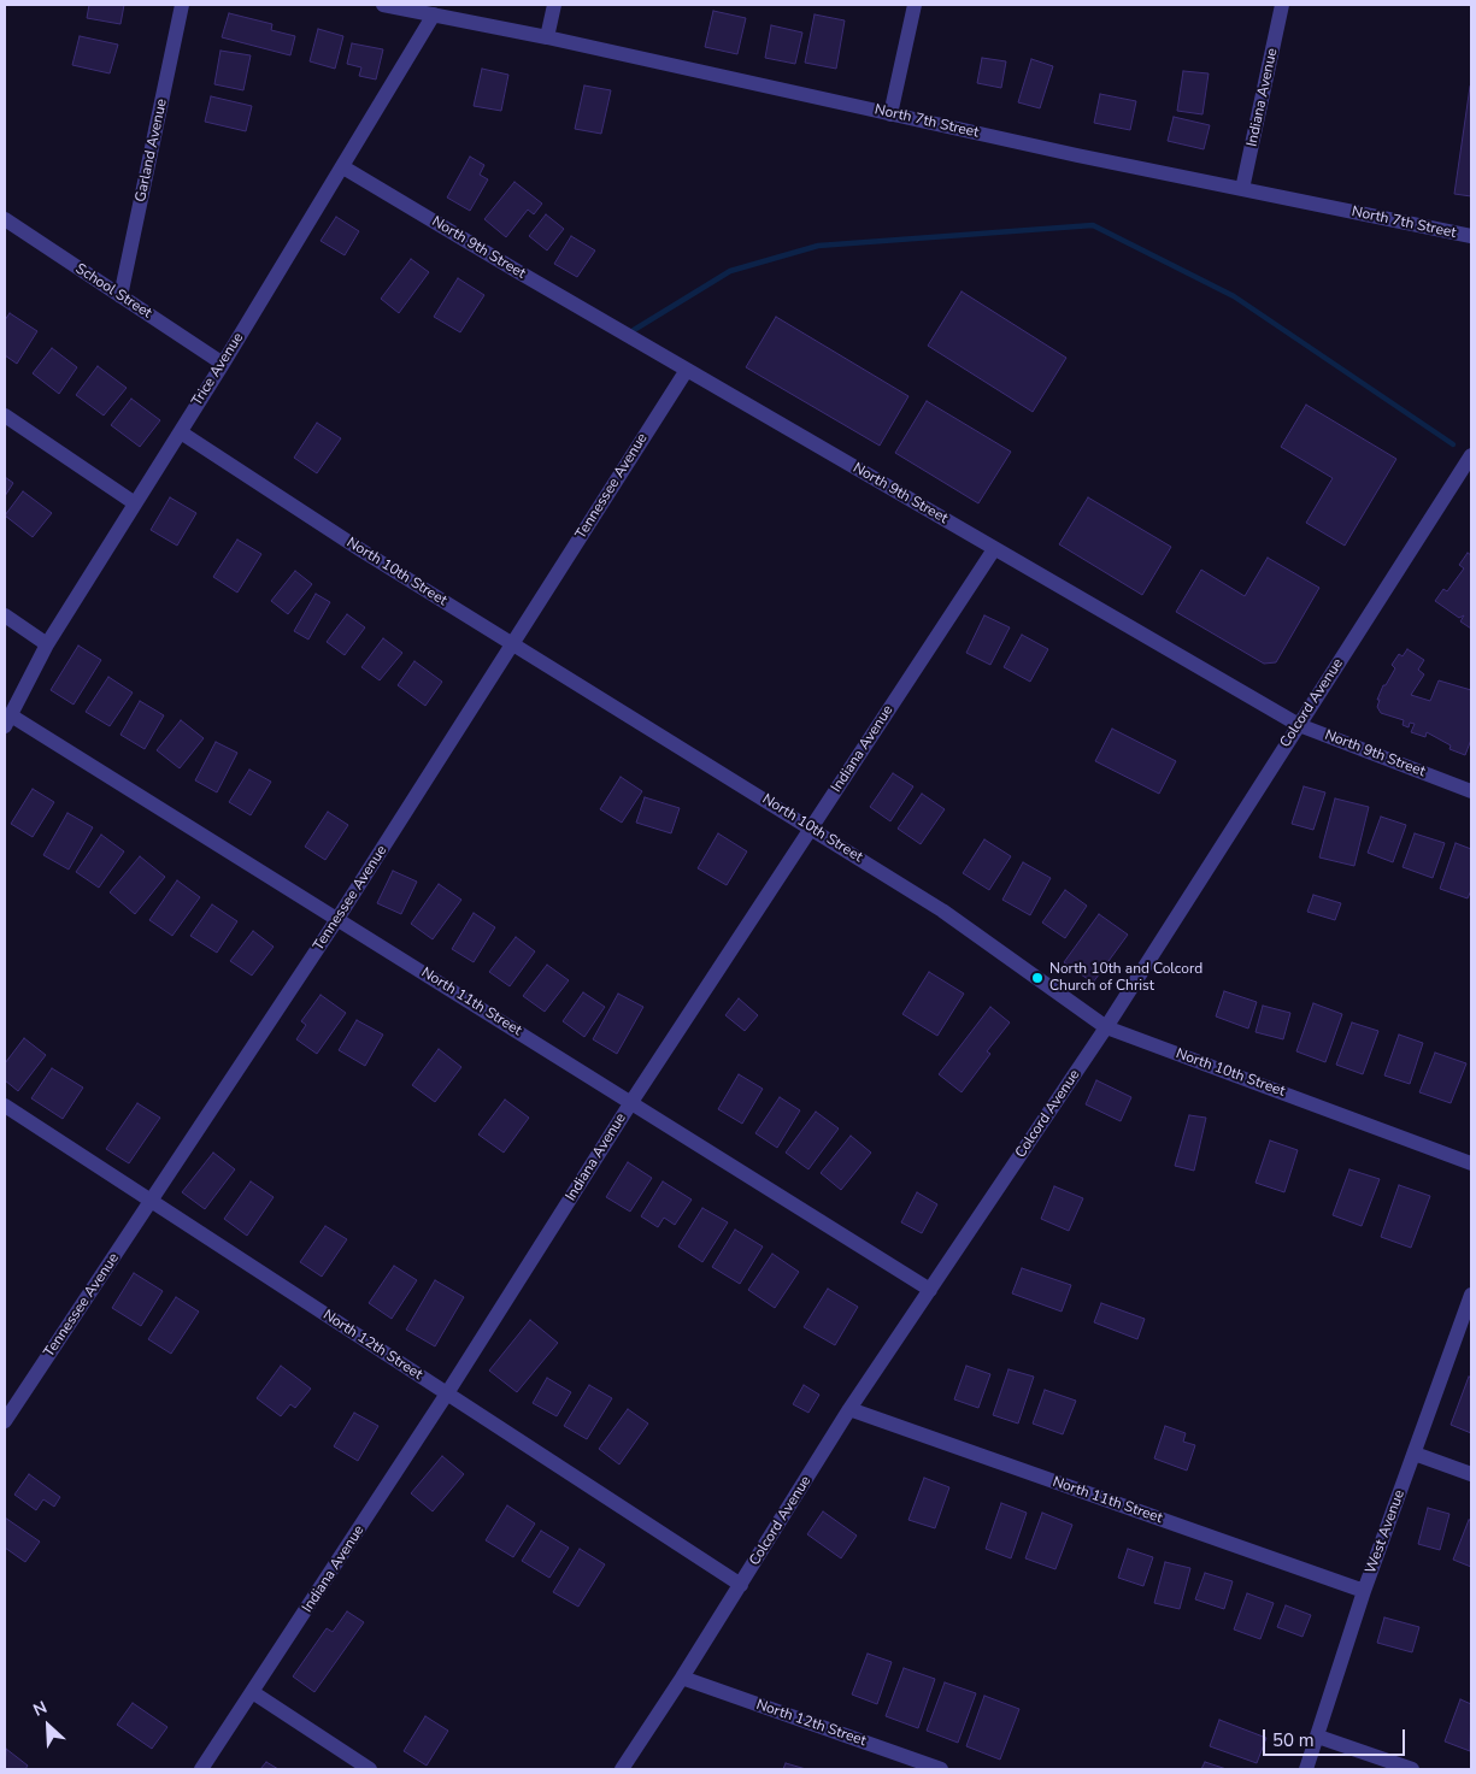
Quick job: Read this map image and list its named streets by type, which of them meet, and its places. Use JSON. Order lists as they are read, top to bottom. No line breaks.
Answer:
{"streets":{"street":["Indiana Avenue","North 7th Street","Garland Avenue","North 9th Street","School Street","Trice Avenue","Tennessee Avenue","North 10th Street","Colcord Avenue","North 11th Street","North 12th Street","West Avenue"]},"crossings":[["Indiana Avenue","North 7th Street"],["Indiana Avenue","North 9th Street"],["Indiana Avenue","North 10th Street"],["Indiana Avenue","North 11th Street"],["Indiana Avenue","North 12th Street"],["North 7th Street","Trice Avenue"],["Garland Avenue","School Street"],["North 9th Street","Trice Avenue"],["North 9th Street","Tennessee Avenue"],["North 9th Street","Colcord Avenue"],["School Street","Trice Avenue"],["Trice Avenue","North 10th Street"],["Trice Avenue","North 11th Street"],["Tennessee Avenue","North 10th Street"],["Tennessee Avenue","North 11th Street"],["Tennessee Avenue","North 12th Street"],["North 10th Street","Colcord Avenue"],["Colcord Avenue","North 11th Street"],["Colcord Avenue","North 12th Street"],["North 11th Street","West Avenue"]],"places":["North 10th and Colcord Church of Christ"],"scale_bar":"50 m","north":"top left"}
